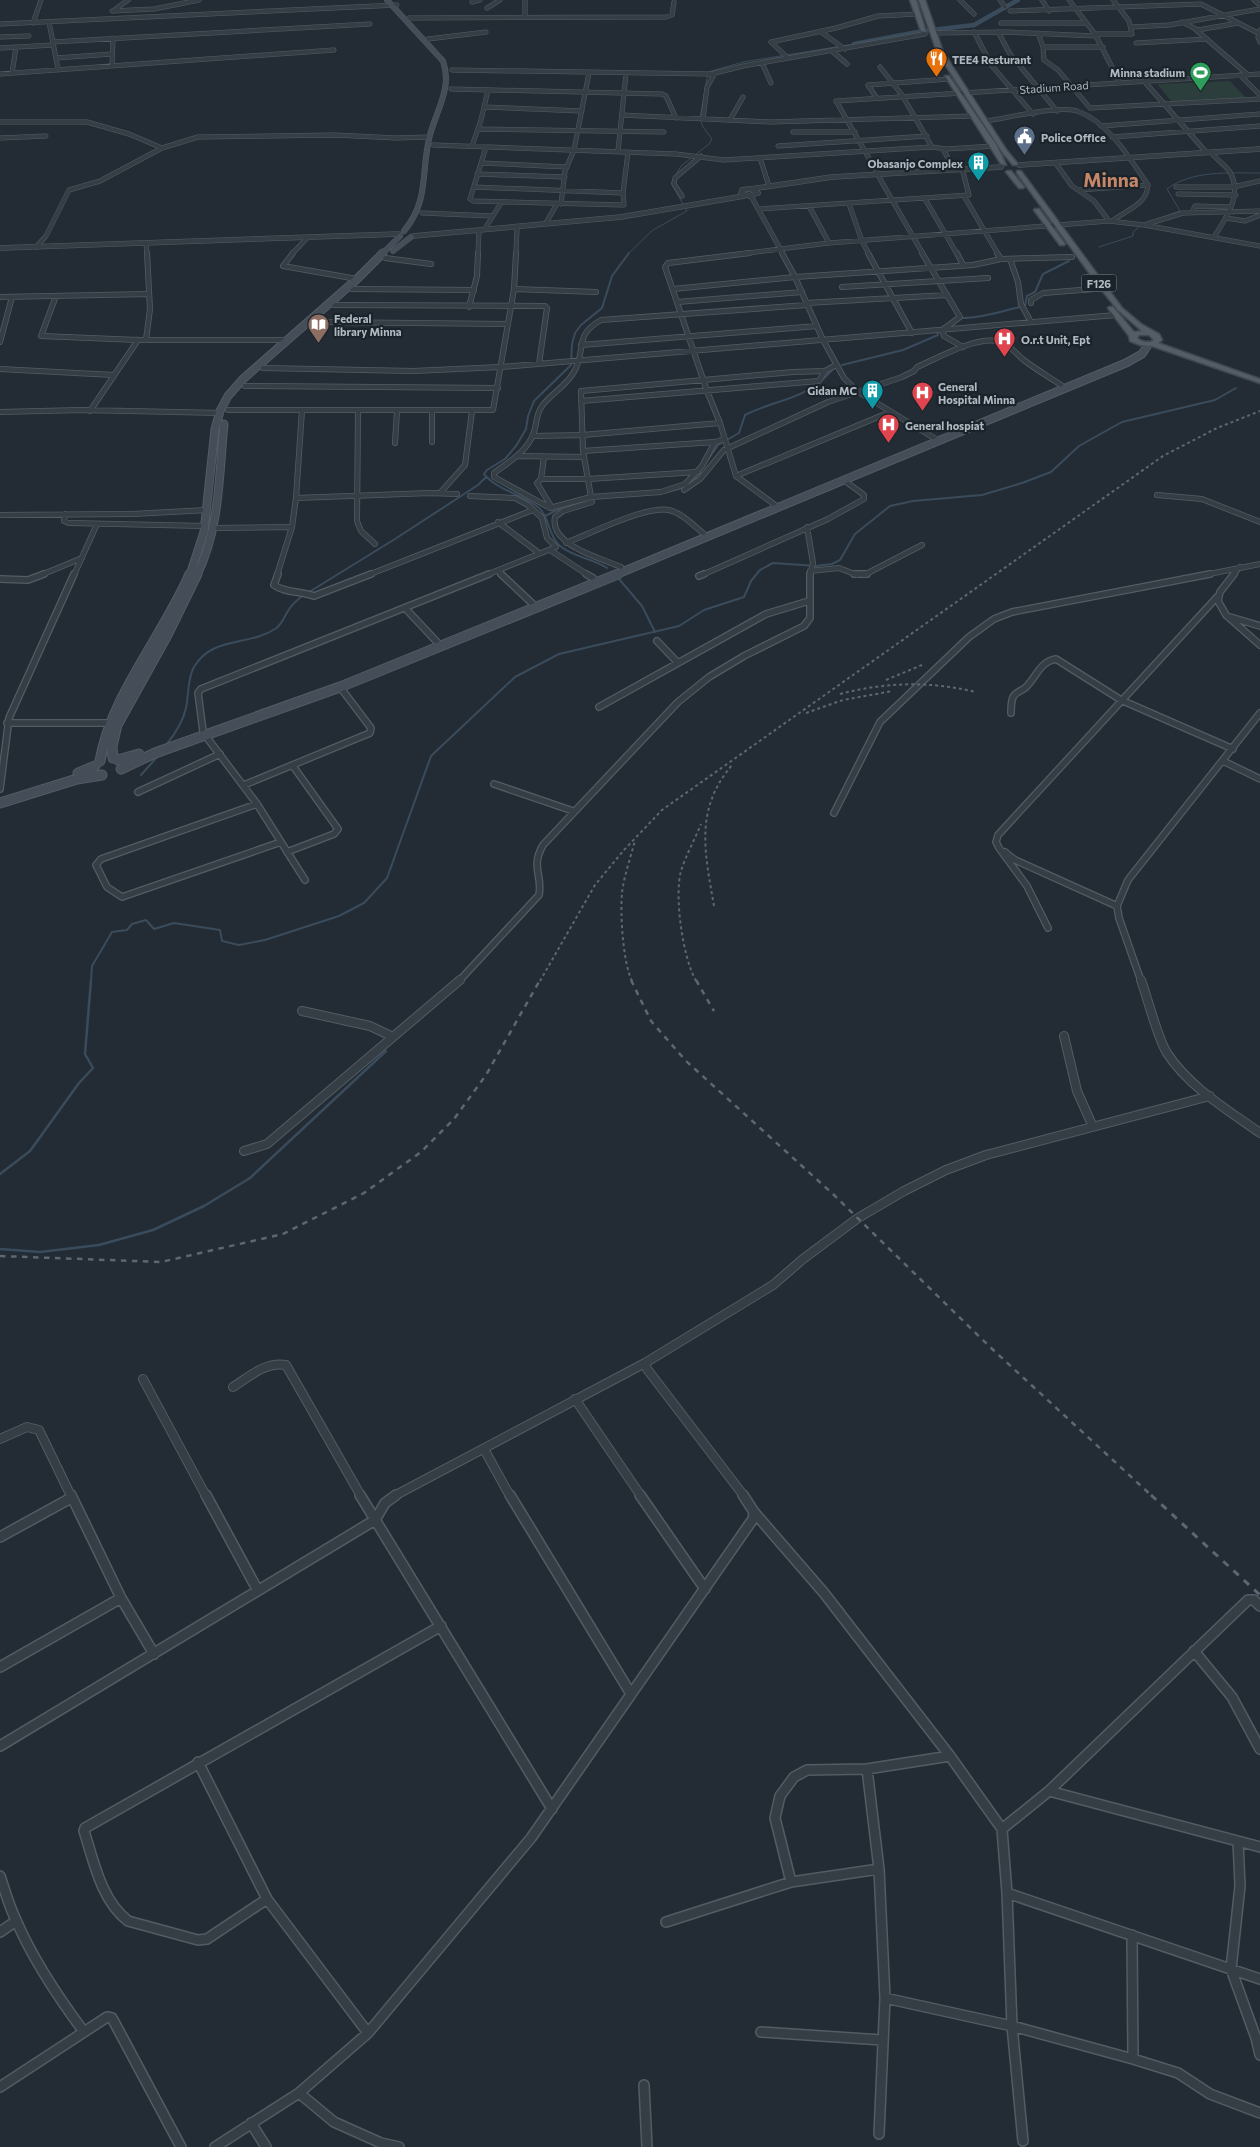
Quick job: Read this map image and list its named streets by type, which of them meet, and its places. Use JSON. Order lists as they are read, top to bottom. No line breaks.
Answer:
{"streets":{"main road":["F126"],"street":["Stadium Road"]},"crossings":[["Stadium Road","F126"]],"districts":["Minna"],"places":{"restaurant":["TEE4 Resturant"],"sports":["Minna stadium"],"public building":["Police Office"],"building":["Obasanjo Complex","Gidan MC"],"library":["Federal library Minna"],"hospital":["O.r.t Unit, Ept","General Hospital Minna","General hospiat"]}}
